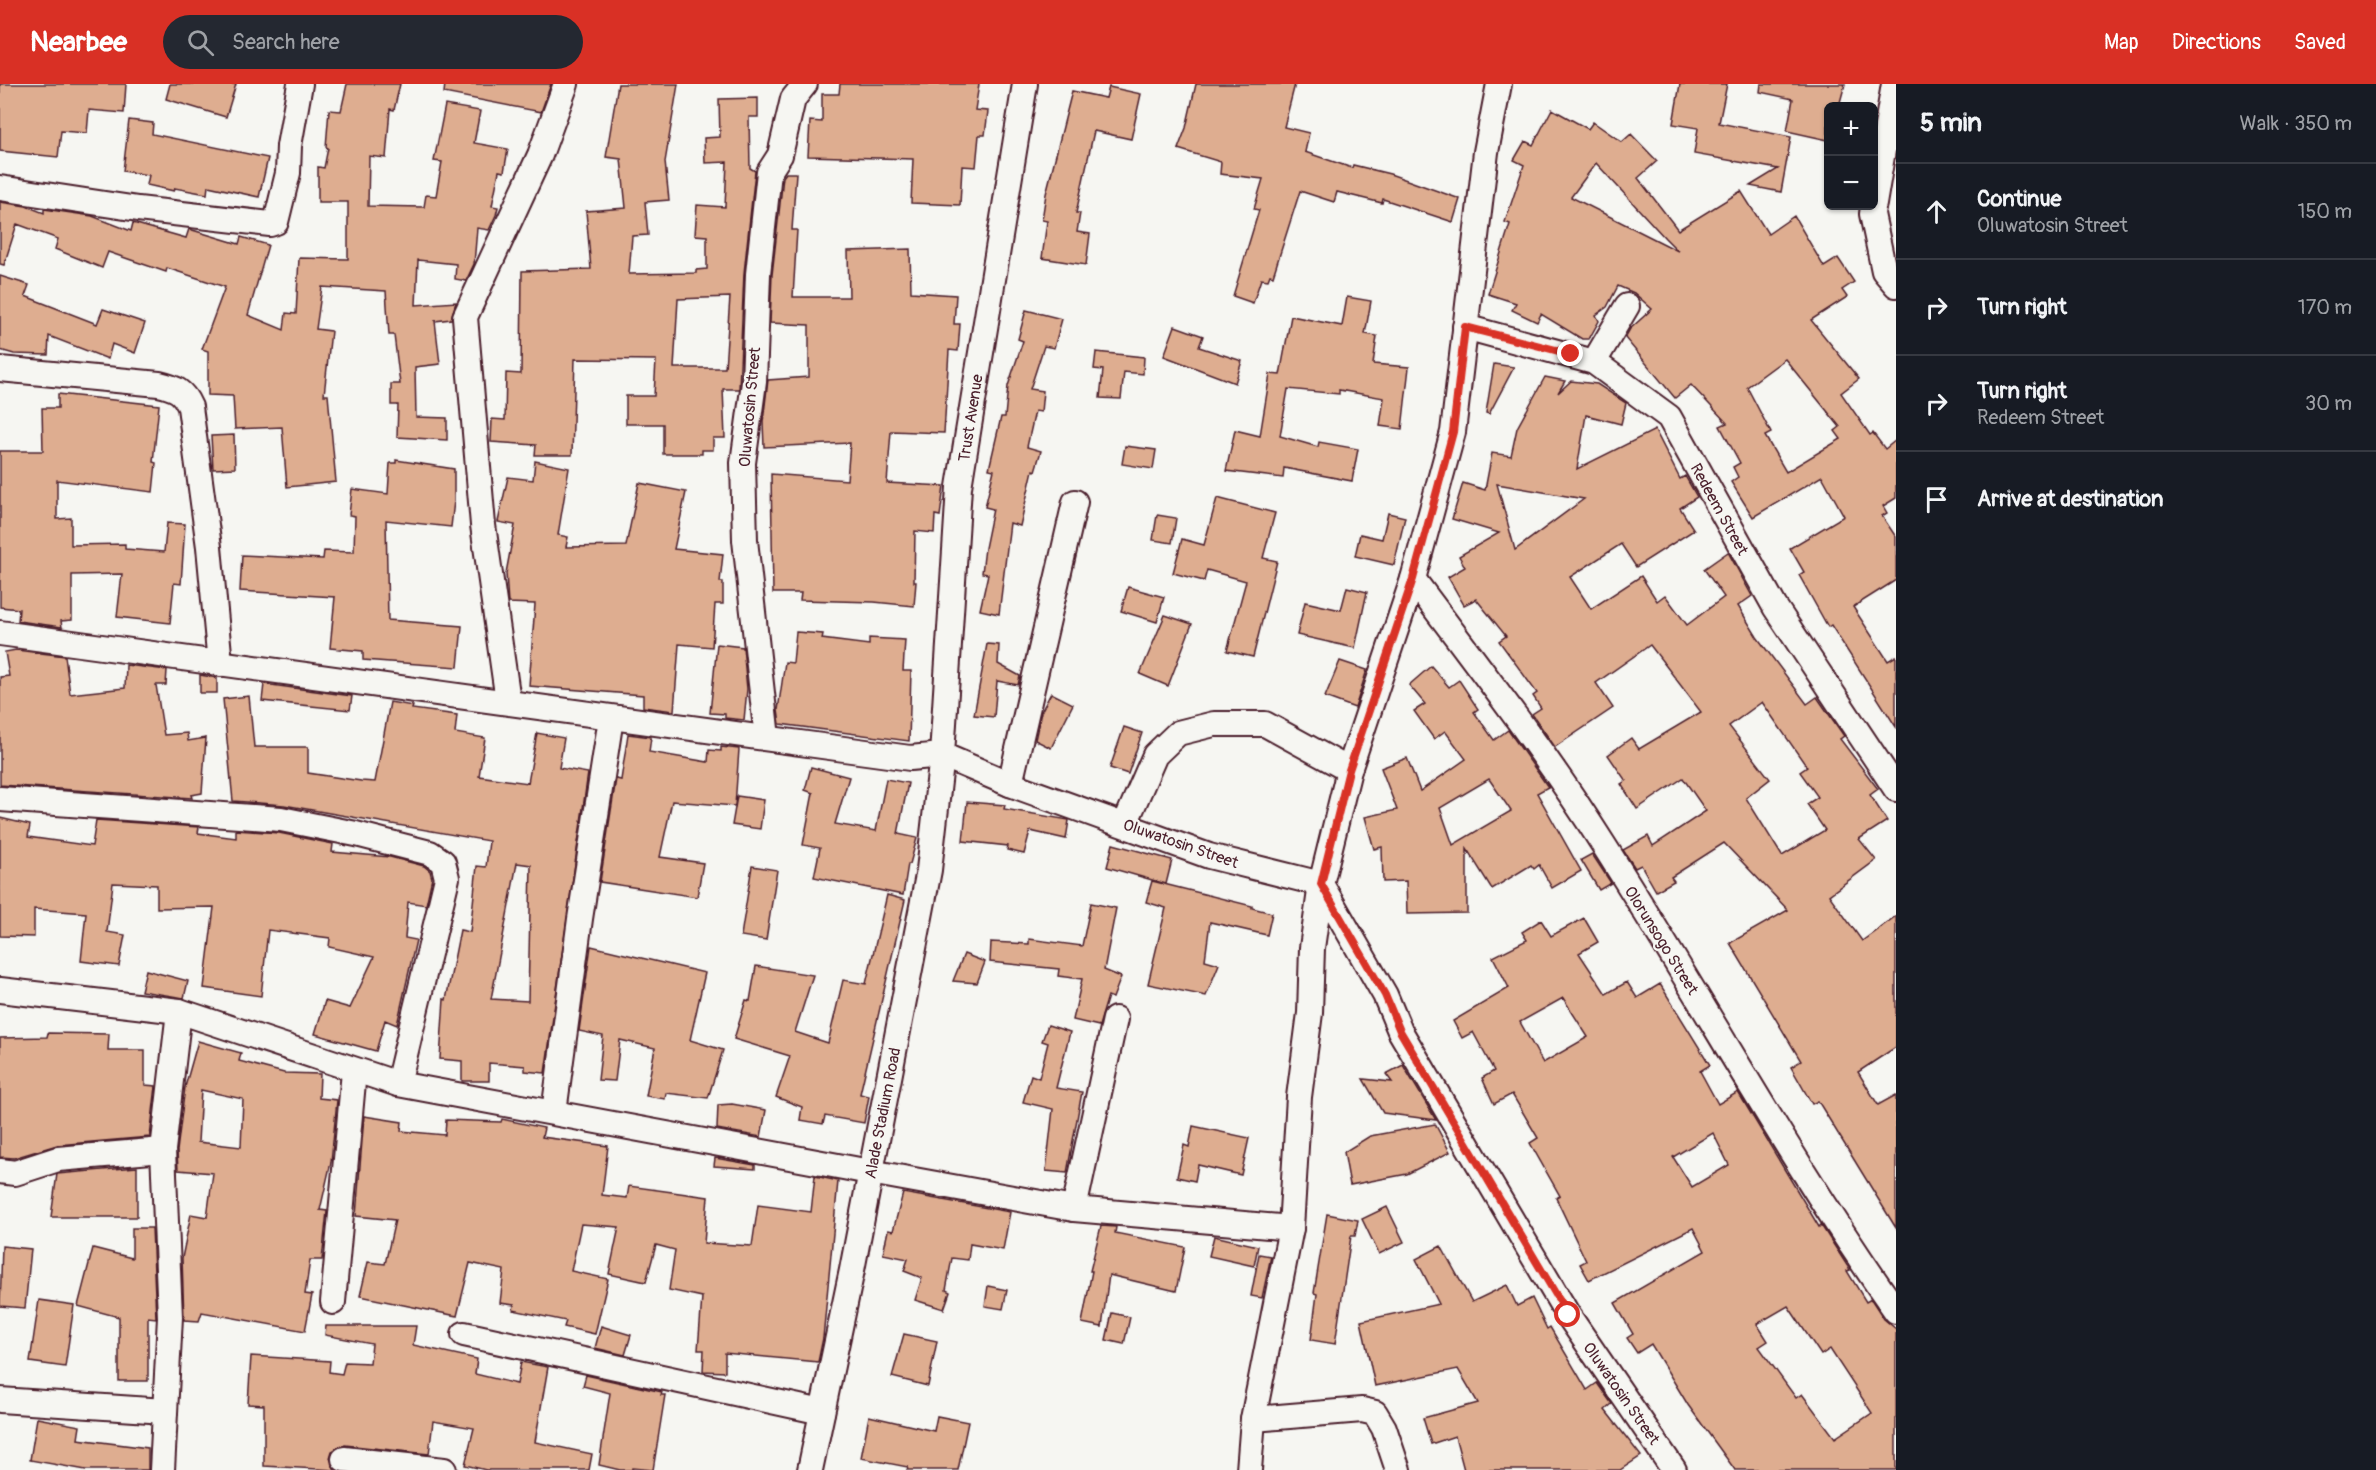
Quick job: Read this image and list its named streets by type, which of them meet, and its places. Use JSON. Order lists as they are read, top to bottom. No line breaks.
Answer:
{"streets":{"street":["Oluwatosin Street","Trust Avenue","Redeem Street","Olorunsogo Street","Alade Stadium Road"]},"crossings":[["Oluwatosin Street","Trust Avenue"],["Oluwatosin Street","Alade Stadium Road"],["Trust Avenue","Alade Stadium Road"]],"page":{"header":"Nearbee","search":"Search here","nav":["Map","Directions","Saved"],"heading":["5 min","Walk · 350 m"],"map_buttons":["+","−"],"list":[["Continue","Oluwatosin Street","150 m"],["Turn right","170 m"],["Turn right","Redeem Street","30 m"],"Arrive at destination"]}}
